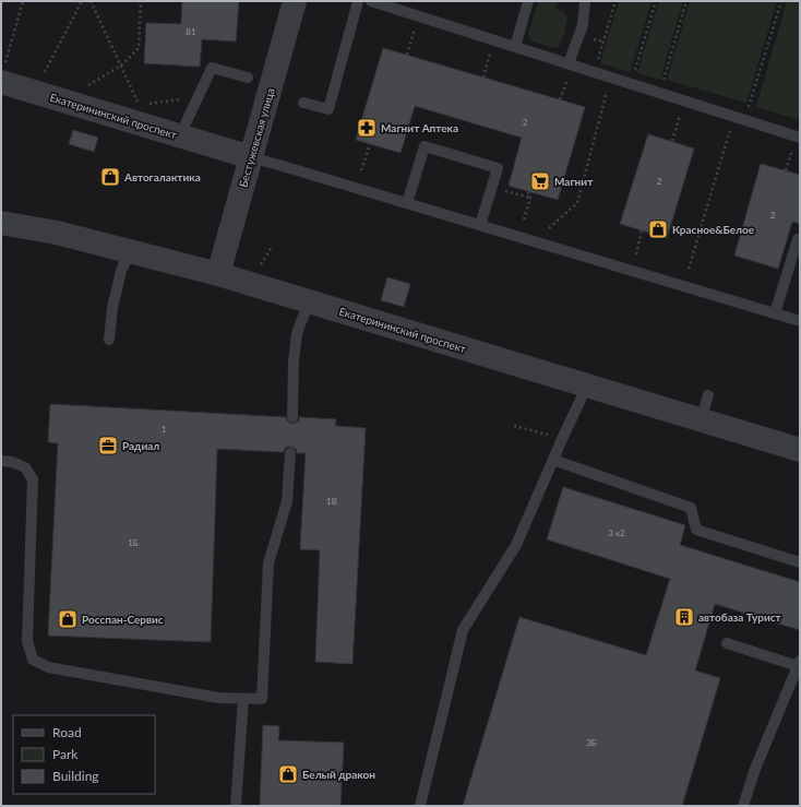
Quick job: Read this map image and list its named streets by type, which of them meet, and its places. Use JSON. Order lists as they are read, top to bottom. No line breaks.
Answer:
{"streets":{"street":["Екатерининский проспект","Бестужевская улица"]},"crossings":[["Екатерининский проспект","Бестужевская улица"]],"places":{"pharmacy":["Магнит Аптека"],"shop":["Автогалактика","Красное&Белое","Росспан-Сервис","Белый дракон"],"supermarket":["Магнит"],"office":["Радиал"],"building":["автобаза Турист"]},"house_numbers":["81","2","2","2","1","1В","3 к2","1Б","3Б"],"legend":["Road","Park","Building"]}
